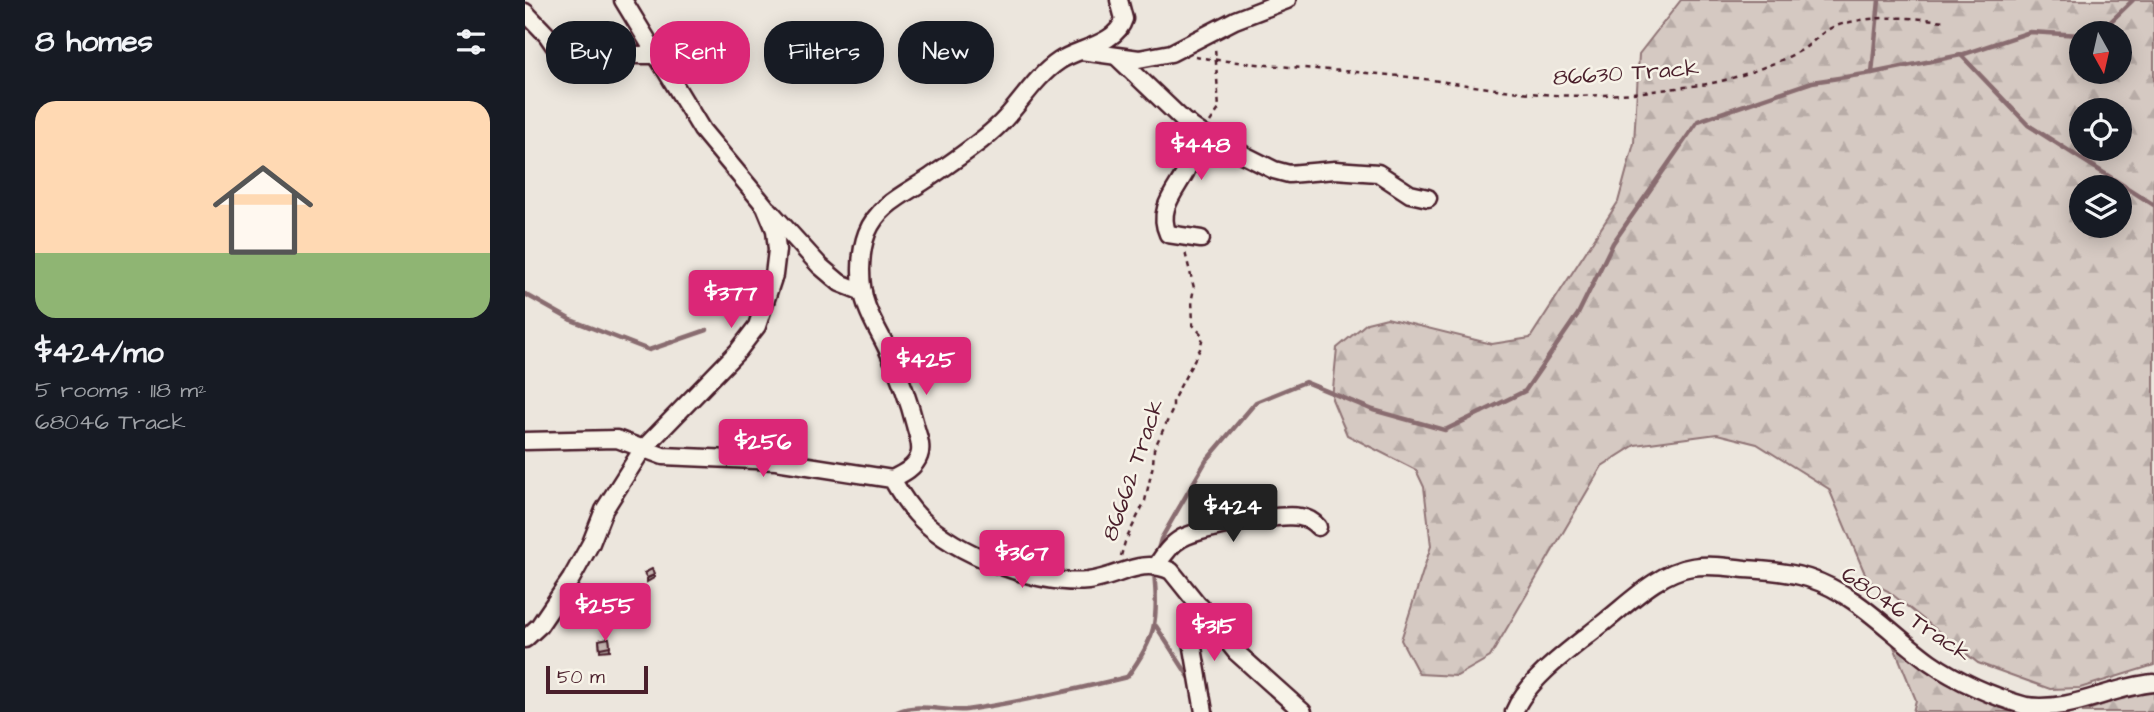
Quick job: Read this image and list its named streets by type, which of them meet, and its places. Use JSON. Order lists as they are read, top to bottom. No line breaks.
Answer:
{"streets":{"street":["68046 Track"],"path":["86630 Track","86662 Track"]},"scale_bar":"50 m","north":"bottom","page":{"heading":"8 homes","chip":["Buy","Rent","Filters","New"],"list":[{"name":"$424/mo","note":"5 rooms · 118 m² · 68046 Track"}],"price":["$448","$377","$425","$256","$424","$367","$255","$315"],"scale":"50 m"}}
